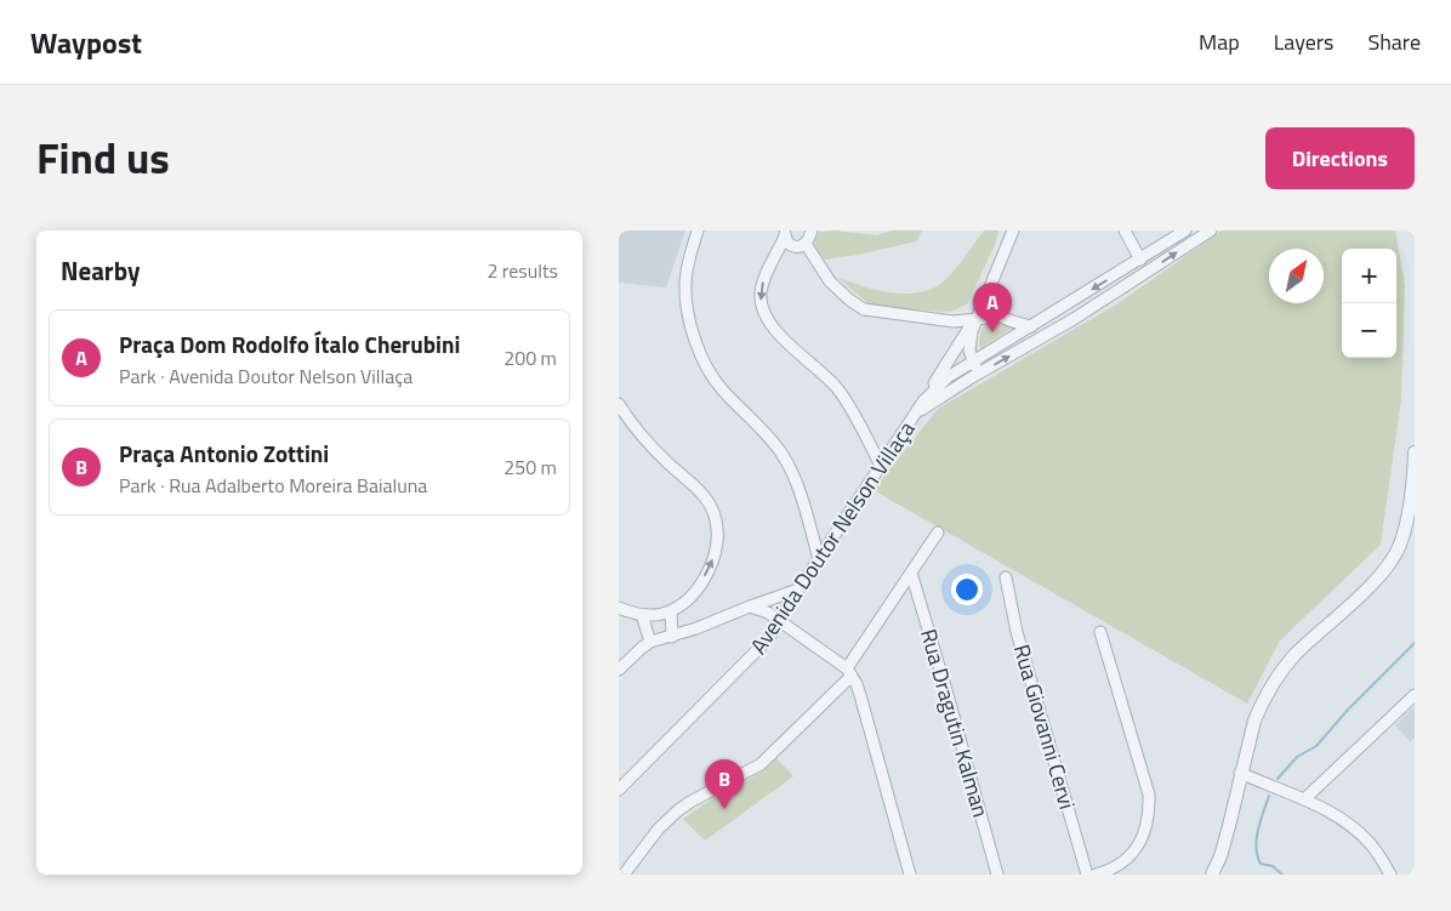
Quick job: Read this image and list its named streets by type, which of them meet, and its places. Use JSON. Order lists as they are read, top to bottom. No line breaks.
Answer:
{"streets":{"street":["Avenida Doutor Nelson Villaça","Rua Dragutin Kalman","Rua Giovanni Cervi"]},"north":"top right","page":{"header":"Waypost","nav":["Map","Layers","Share"],"title":"Find us","buttons":"Directions","heading":["Nearby","2 results"],"map_buttons":["+","−"],"pins":["A","B"],"list":[{"mark":"A","name":"Praça Dom Rodolfo Ítalo Cherubini","note":"Park · Avenida Doutor Nelson Villaça","value":"200 m"},{"mark":"B","name":"Praça Antonio Zottini","note":"Park · Rua Adalberto Moreira Baialuna","value":"250 m"}]}}
